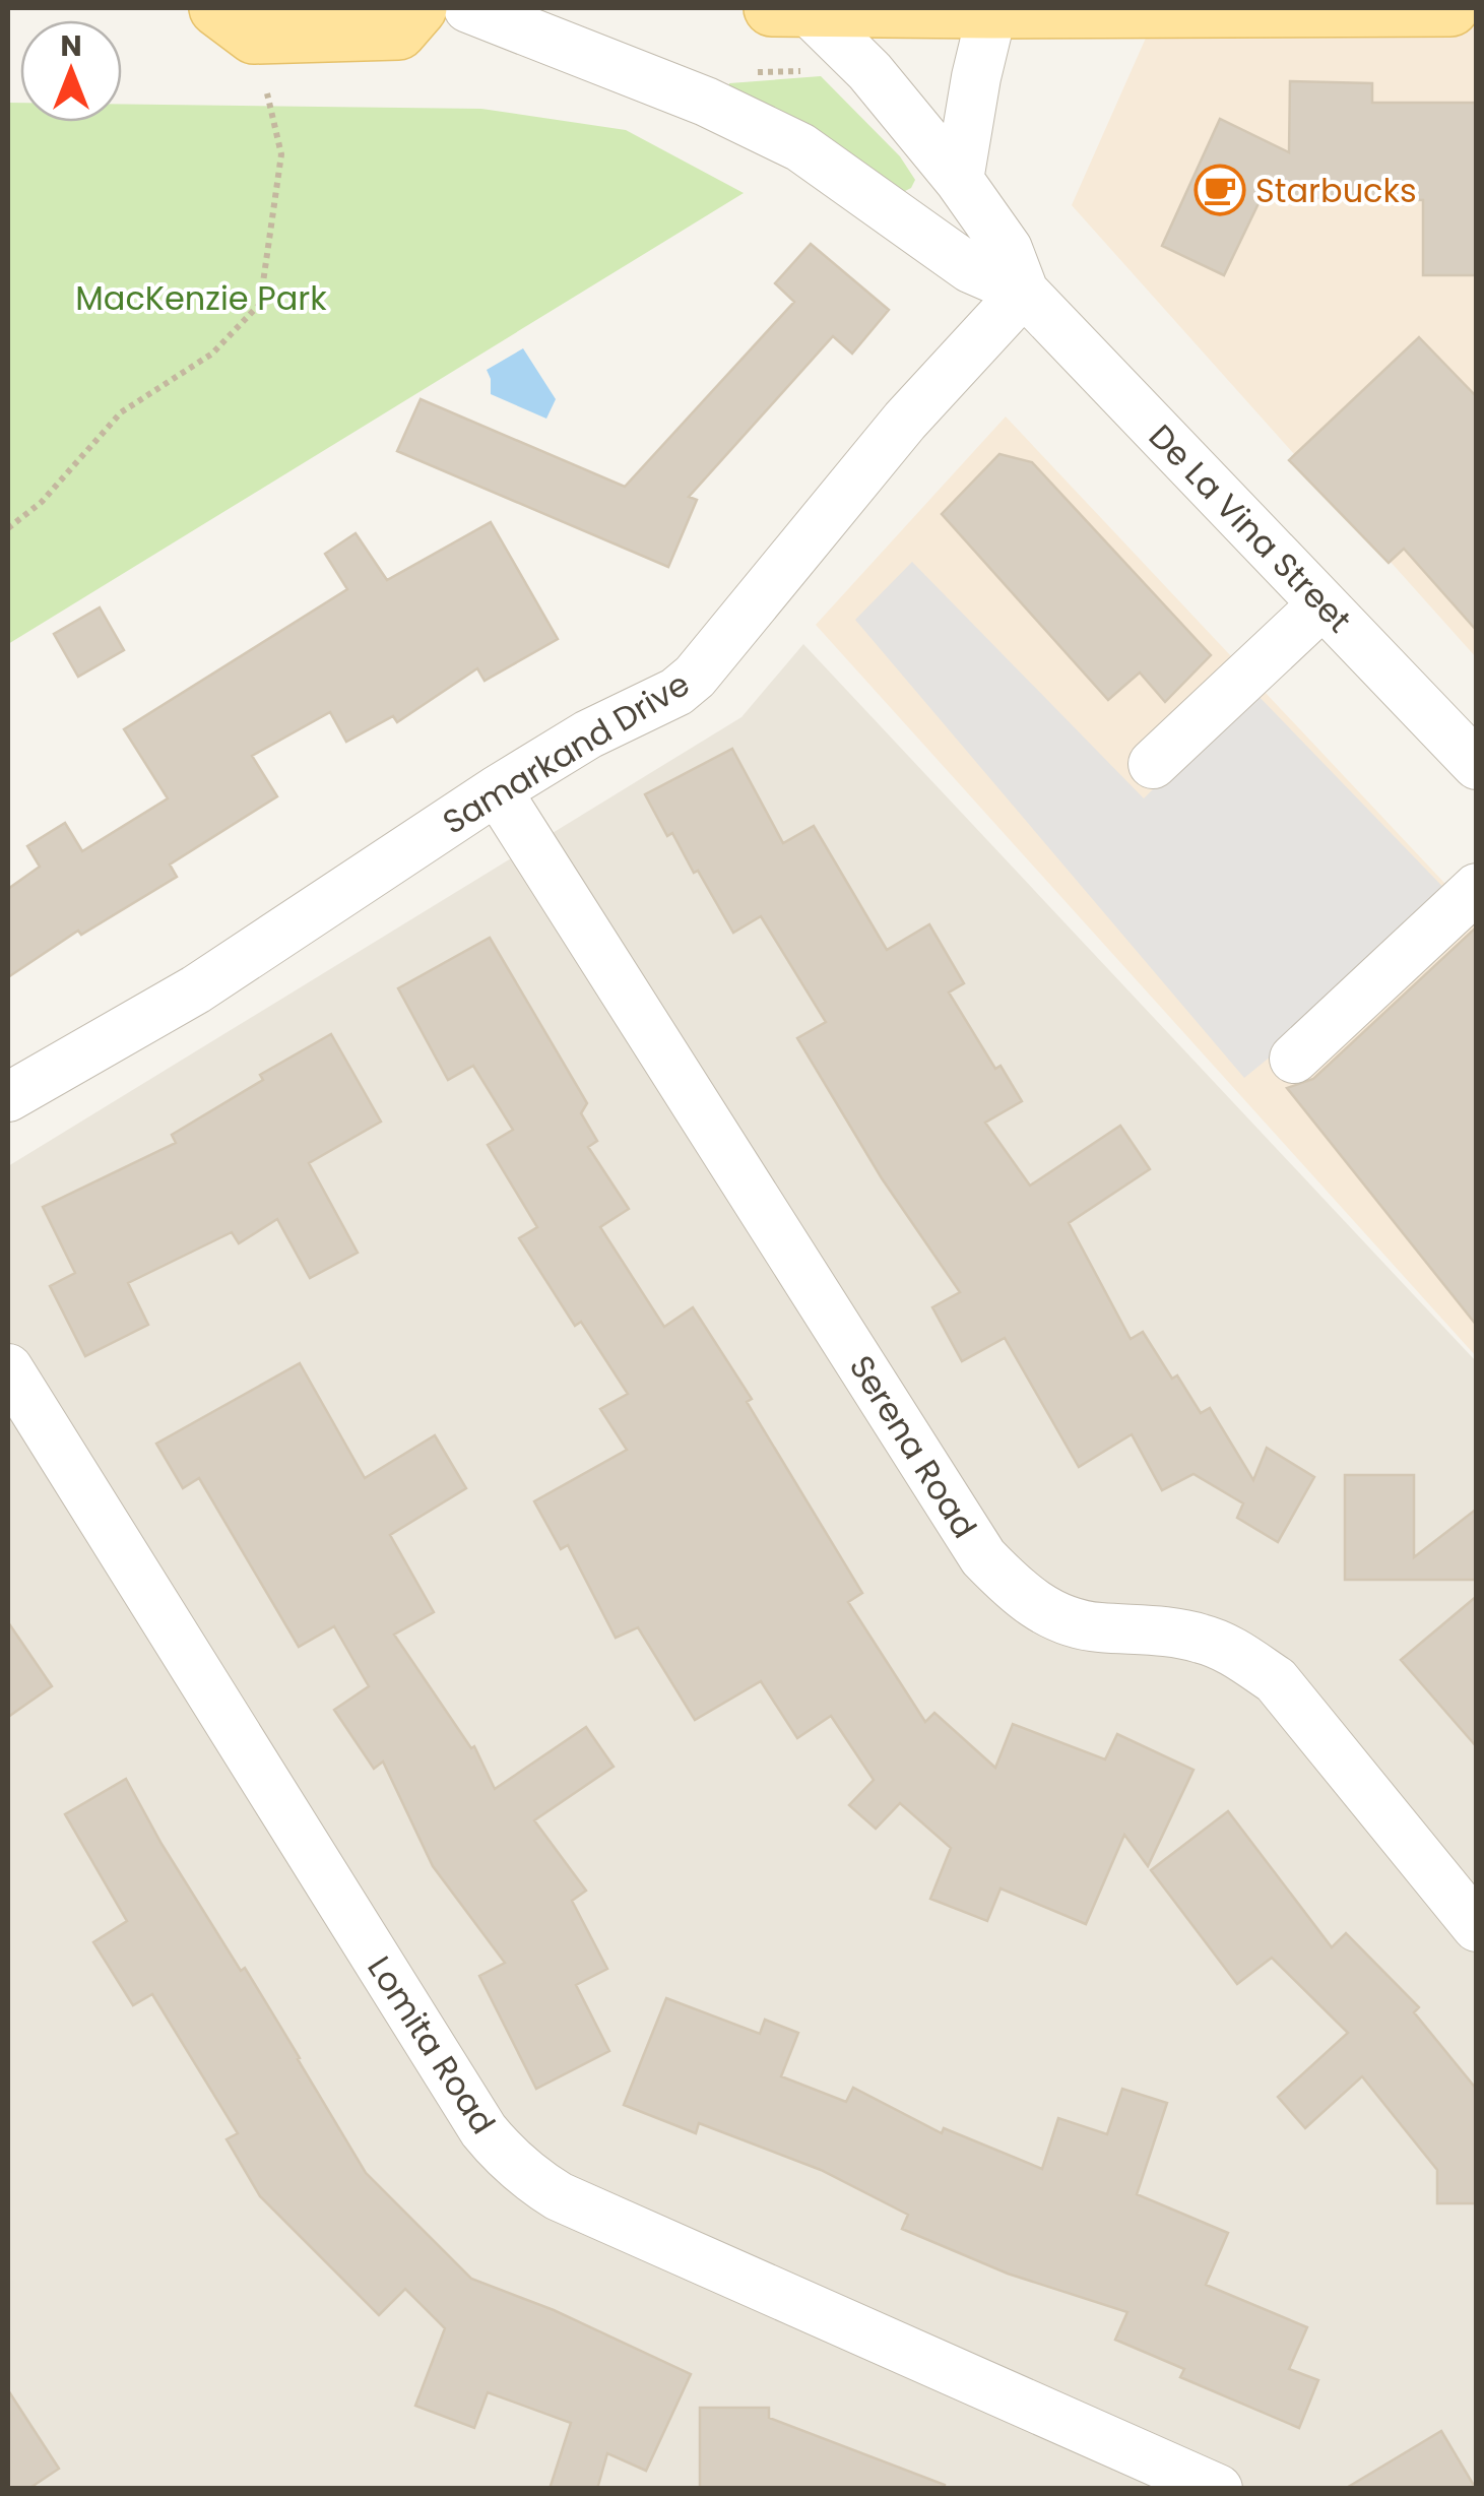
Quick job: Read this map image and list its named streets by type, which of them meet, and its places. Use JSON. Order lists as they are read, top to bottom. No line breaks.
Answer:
{"streets":{"street":["De La Vina Street","Samarkand Drive","Serena Road","Lomita Road"]},"crossings":[["De La Vina Street","Samarkand Drive"],["Samarkand Drive","Serena Road"]],"parks":["MacKenzie Park"],"places":{"cafe":["Starbucks"]},"north":"top"}
